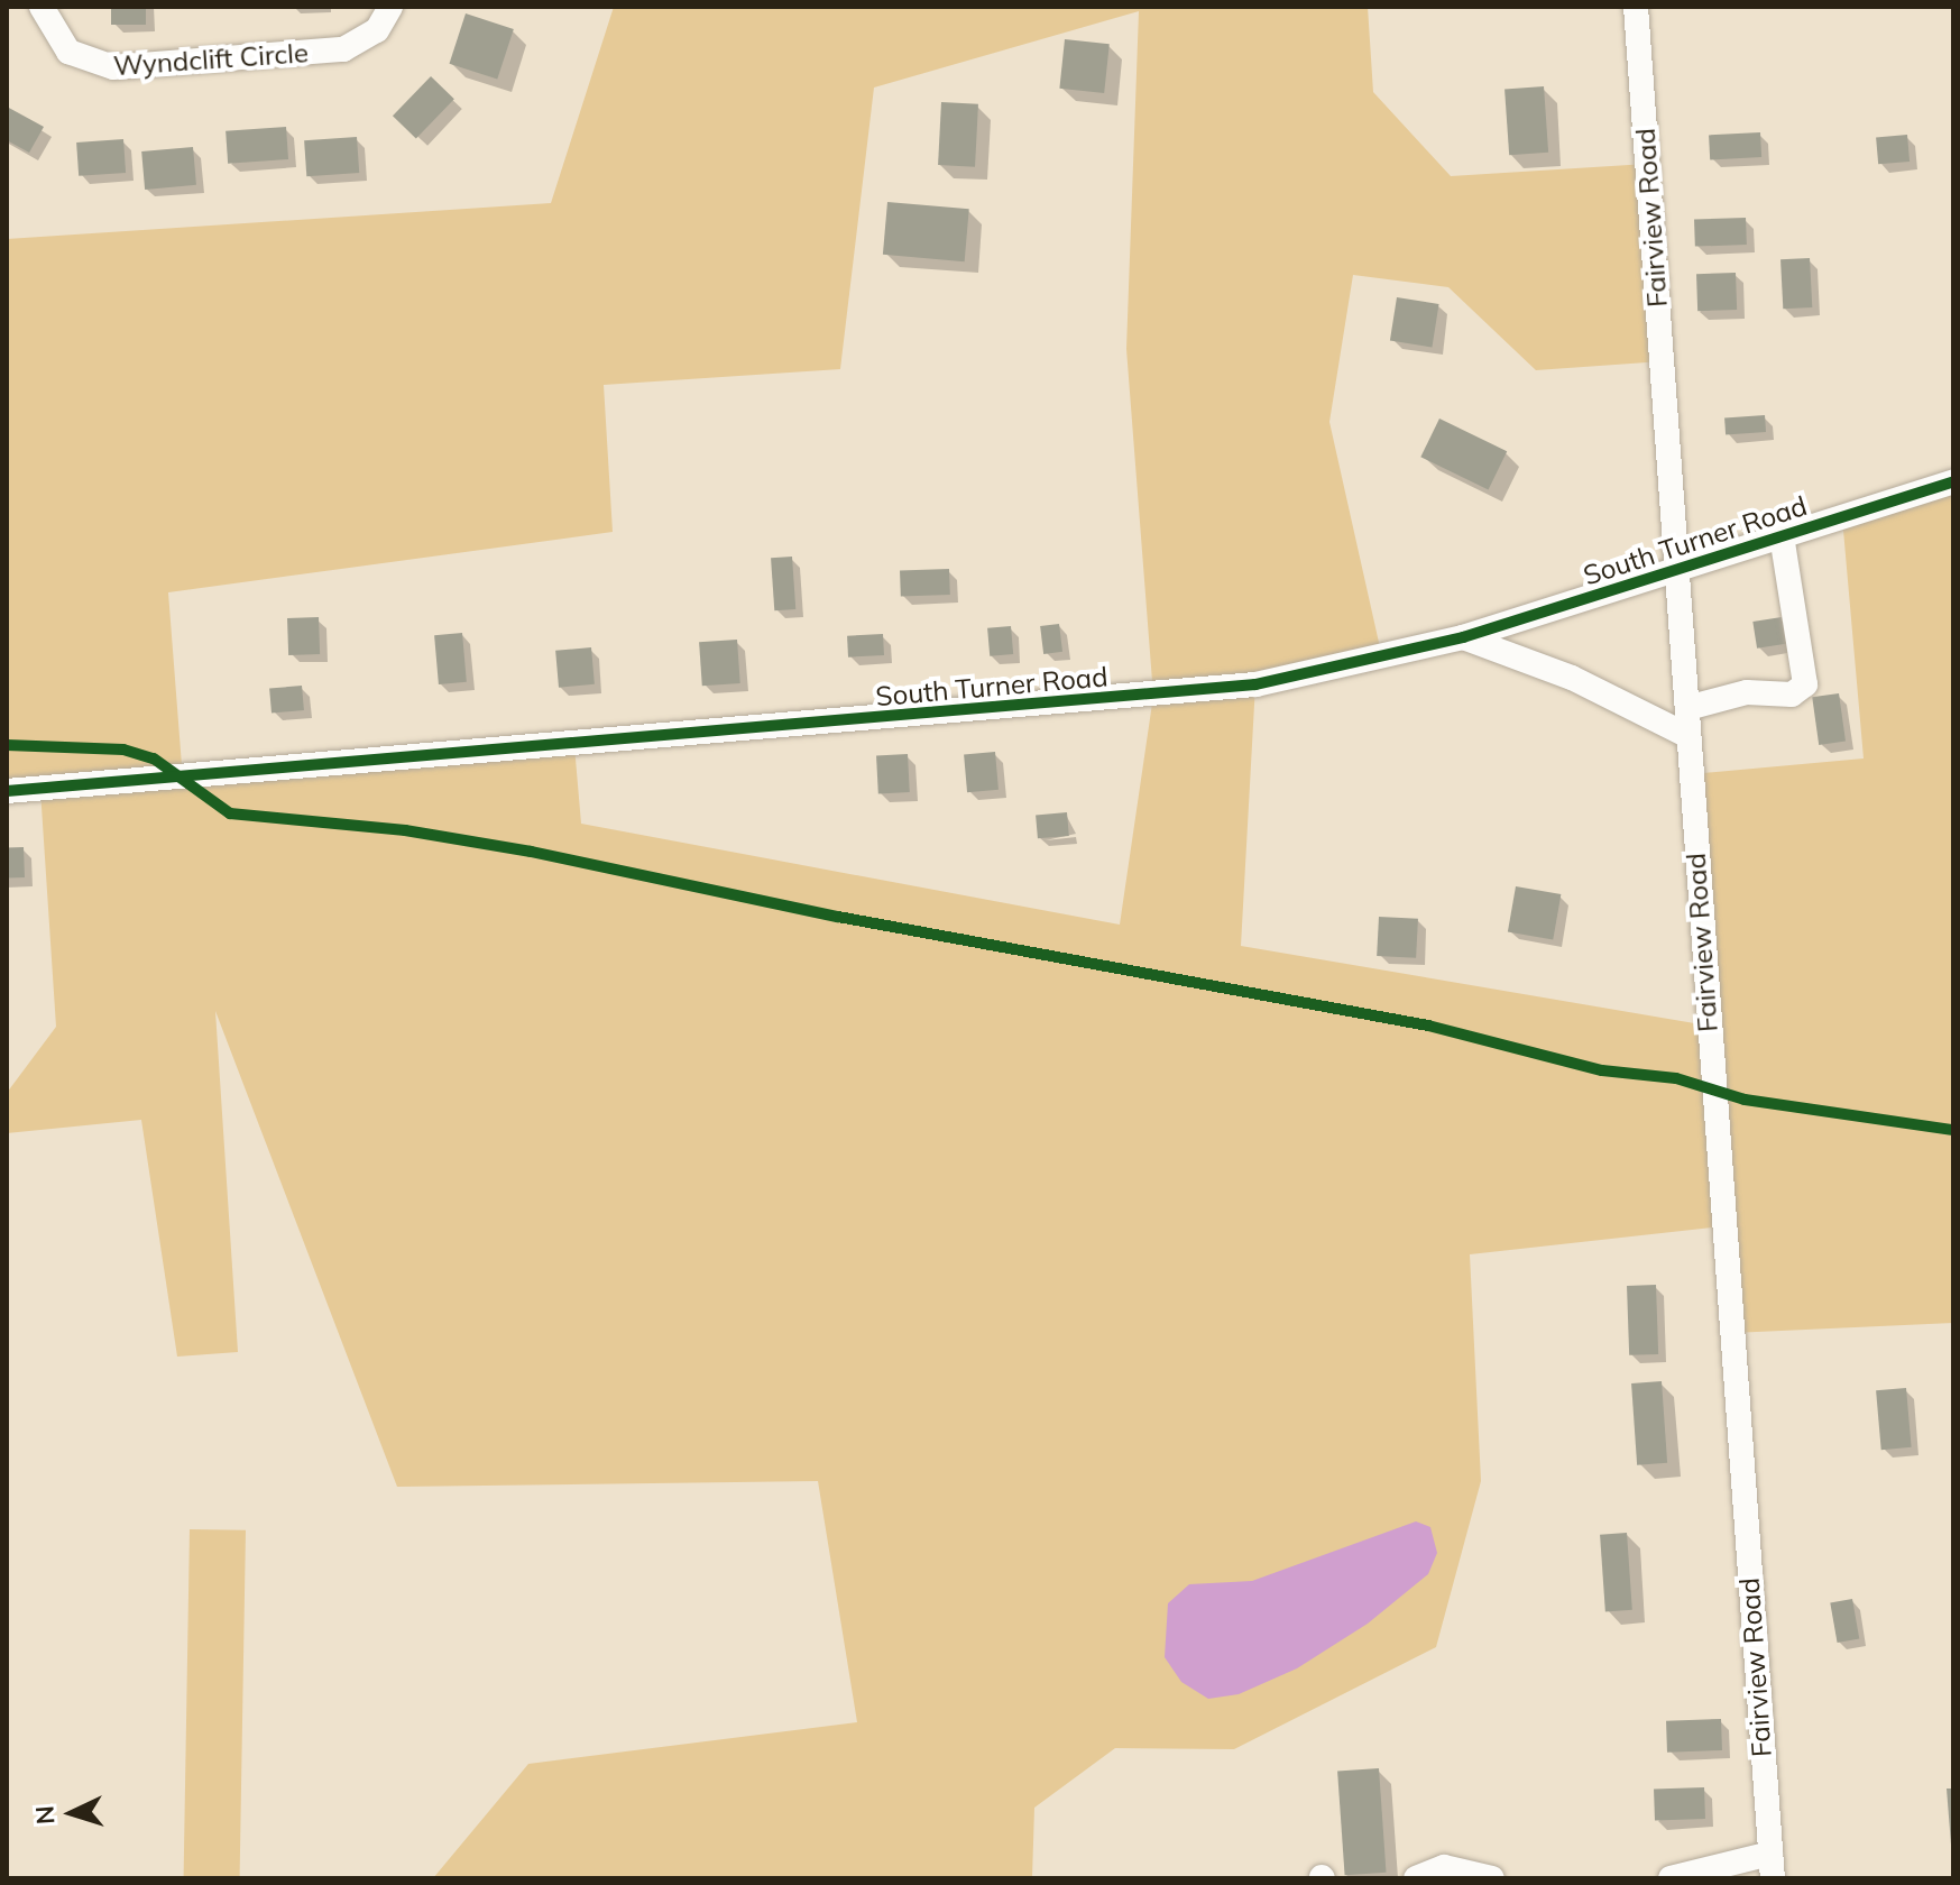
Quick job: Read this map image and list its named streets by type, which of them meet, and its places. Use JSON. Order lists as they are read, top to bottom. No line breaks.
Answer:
{"streets":{"street":["Wyndclift Circle","Fairview Road","South Turner Road"]},"crossings":[["Fairview Road","South Turner Road"]],"north":"left"}
